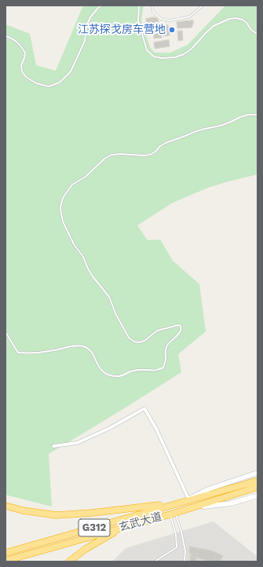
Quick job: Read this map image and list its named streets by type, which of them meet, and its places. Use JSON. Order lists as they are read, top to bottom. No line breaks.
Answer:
{"streets":{"highway":["玄武大道","G312"]},"places":["江苏探戈房车营地"]}
